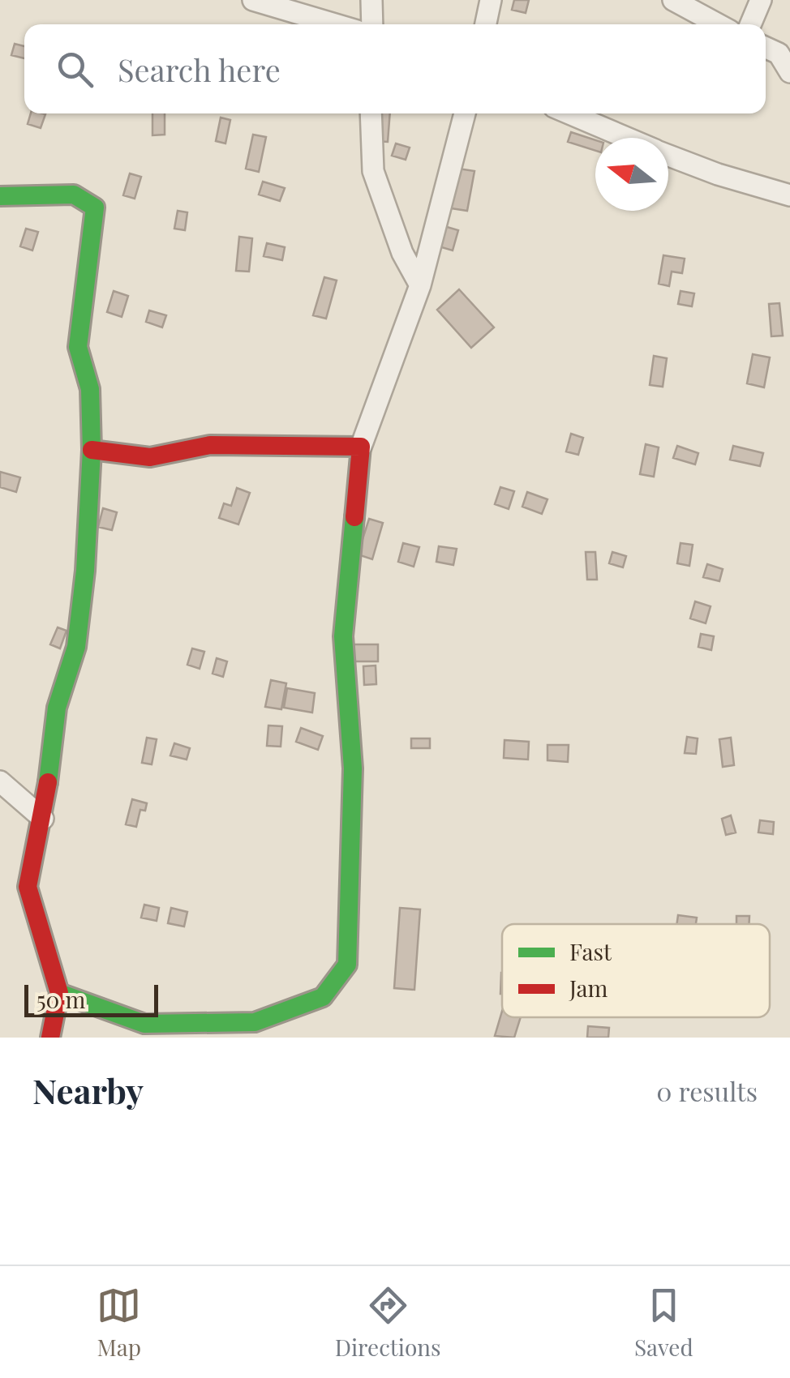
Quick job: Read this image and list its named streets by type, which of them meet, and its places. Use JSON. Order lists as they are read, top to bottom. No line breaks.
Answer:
{"legend":["Fast","Jam"],"scale_bar":"50 m","north":"left","page":{"search":"Search here","scale":"50 m","heading":["Nearby","0 results"],"nav":["Map","Directions","Saved"]}}
